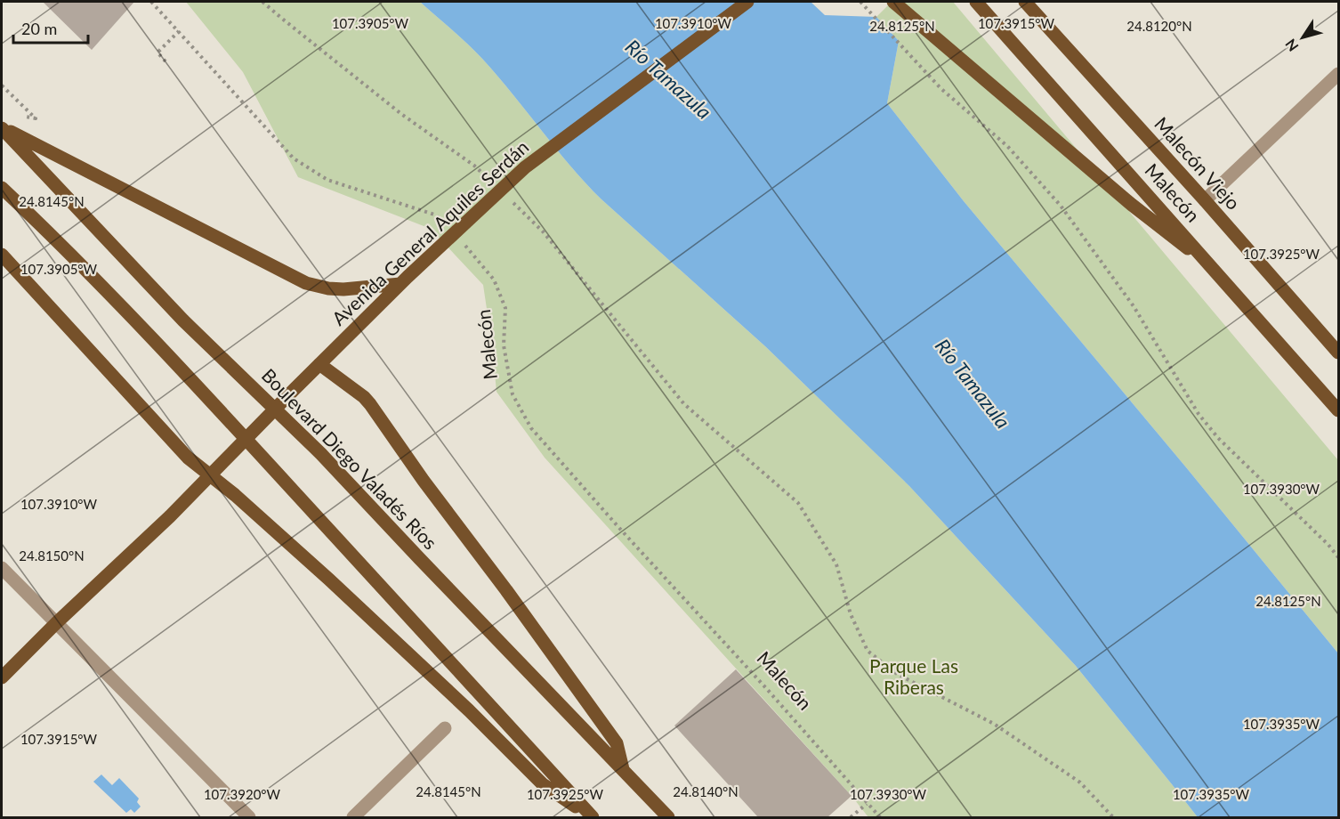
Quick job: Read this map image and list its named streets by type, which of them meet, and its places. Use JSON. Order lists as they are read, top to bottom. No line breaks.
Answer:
{"streets":{"main road":["Malecón Viejo","Malecón","Avenida General Aquiles Serdán","Boulevard Diego Valadés Ríos"]},"water":["Río Tamazula"],"parks":["Parque Las Riberas"],"scale_bar":"20 m","north":"bottom left","coordinates":["107.3905°W","107.3910°W","107.3915°W","24.8125°N","24.8120°N","24.8145°N","107.3925°W","107.3930°W","24.8150°N","107.3935°W","24.8140°N","107.3920°W"]}
